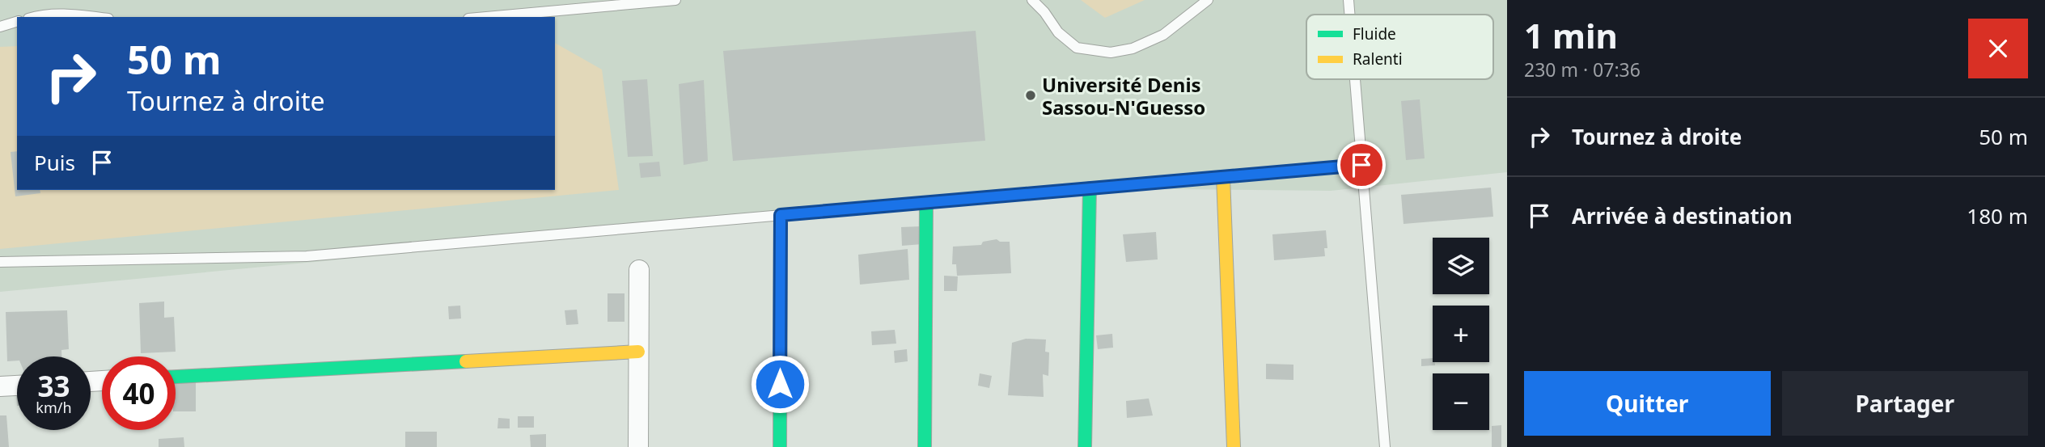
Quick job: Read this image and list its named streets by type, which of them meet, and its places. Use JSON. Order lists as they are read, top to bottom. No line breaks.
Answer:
{"places":["Université Denis Sassou-N'Guesso"],"legend":["Fluide","Ralenti"],"page":{"heading":["1 min","230 m · 07:36"],"turn":["50 m","Tournez à droite"],"list":[{"name":"Tournez à droite","value":"50 m"},{"name":"Arrivée à destination","value":"180 m"}],"then":"Puis","map_buttons":["+","−"],"speed":"33 km/h","limit":"40","buttons":["Quitter","Partager"]}}
